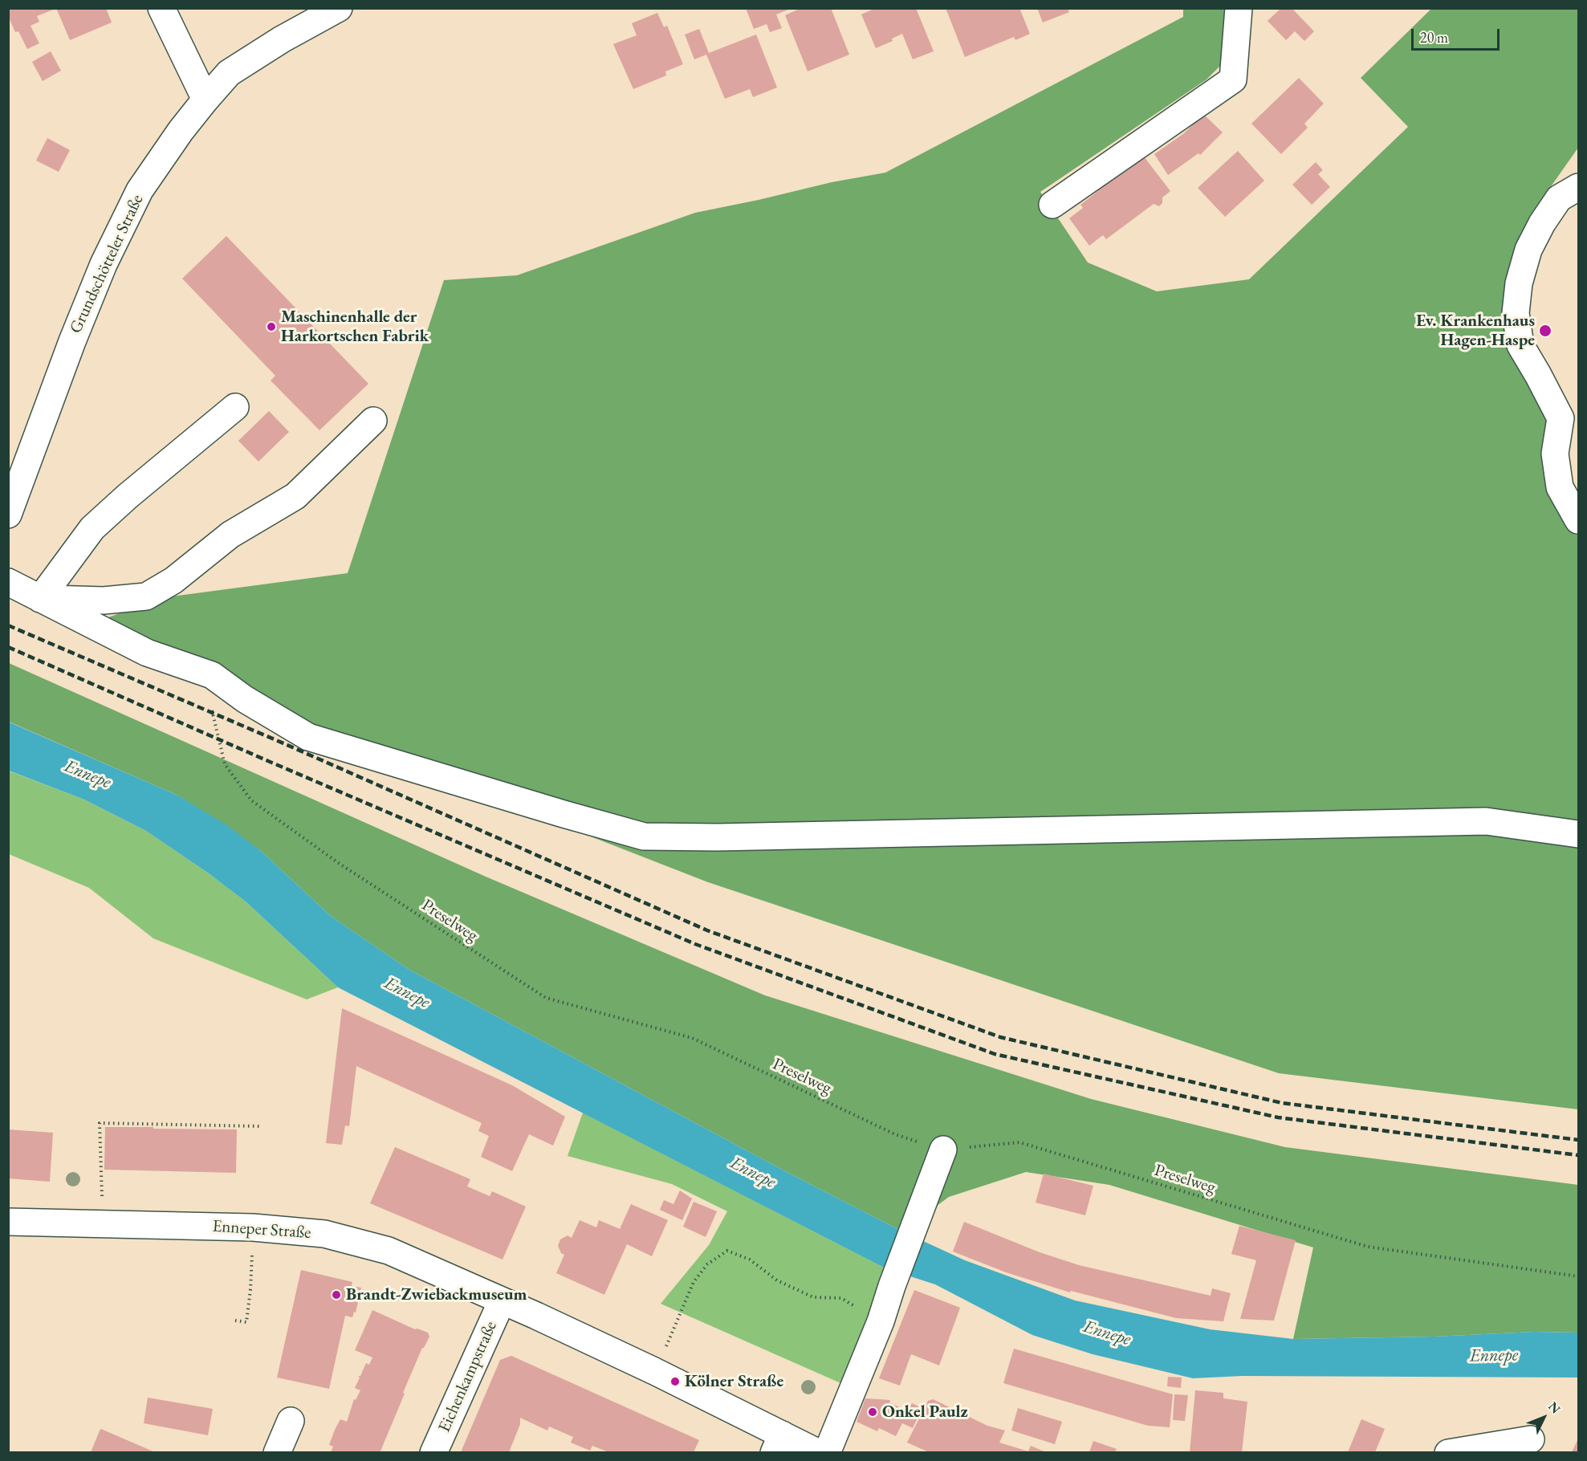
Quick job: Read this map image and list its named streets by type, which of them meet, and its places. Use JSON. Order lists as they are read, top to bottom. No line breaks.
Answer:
{"streets":{"main road":["Grundschötteler Straße","Enneper Straße","Eichenkampstraße"],"path":["Preselweg"]},"crossings":[["Enneper Straße","Eichenkampstraße"]],"water":["Ennepe"],"places":["Maschinenhalle der Harkortschen Fabrik","Ev. Krankenhaus Hagen-Haspe","Brandt-Zwiebackmuseum","Kölner Straße","Onkel Paulz"],"scale_bar":"20 m","north":"top right"}
